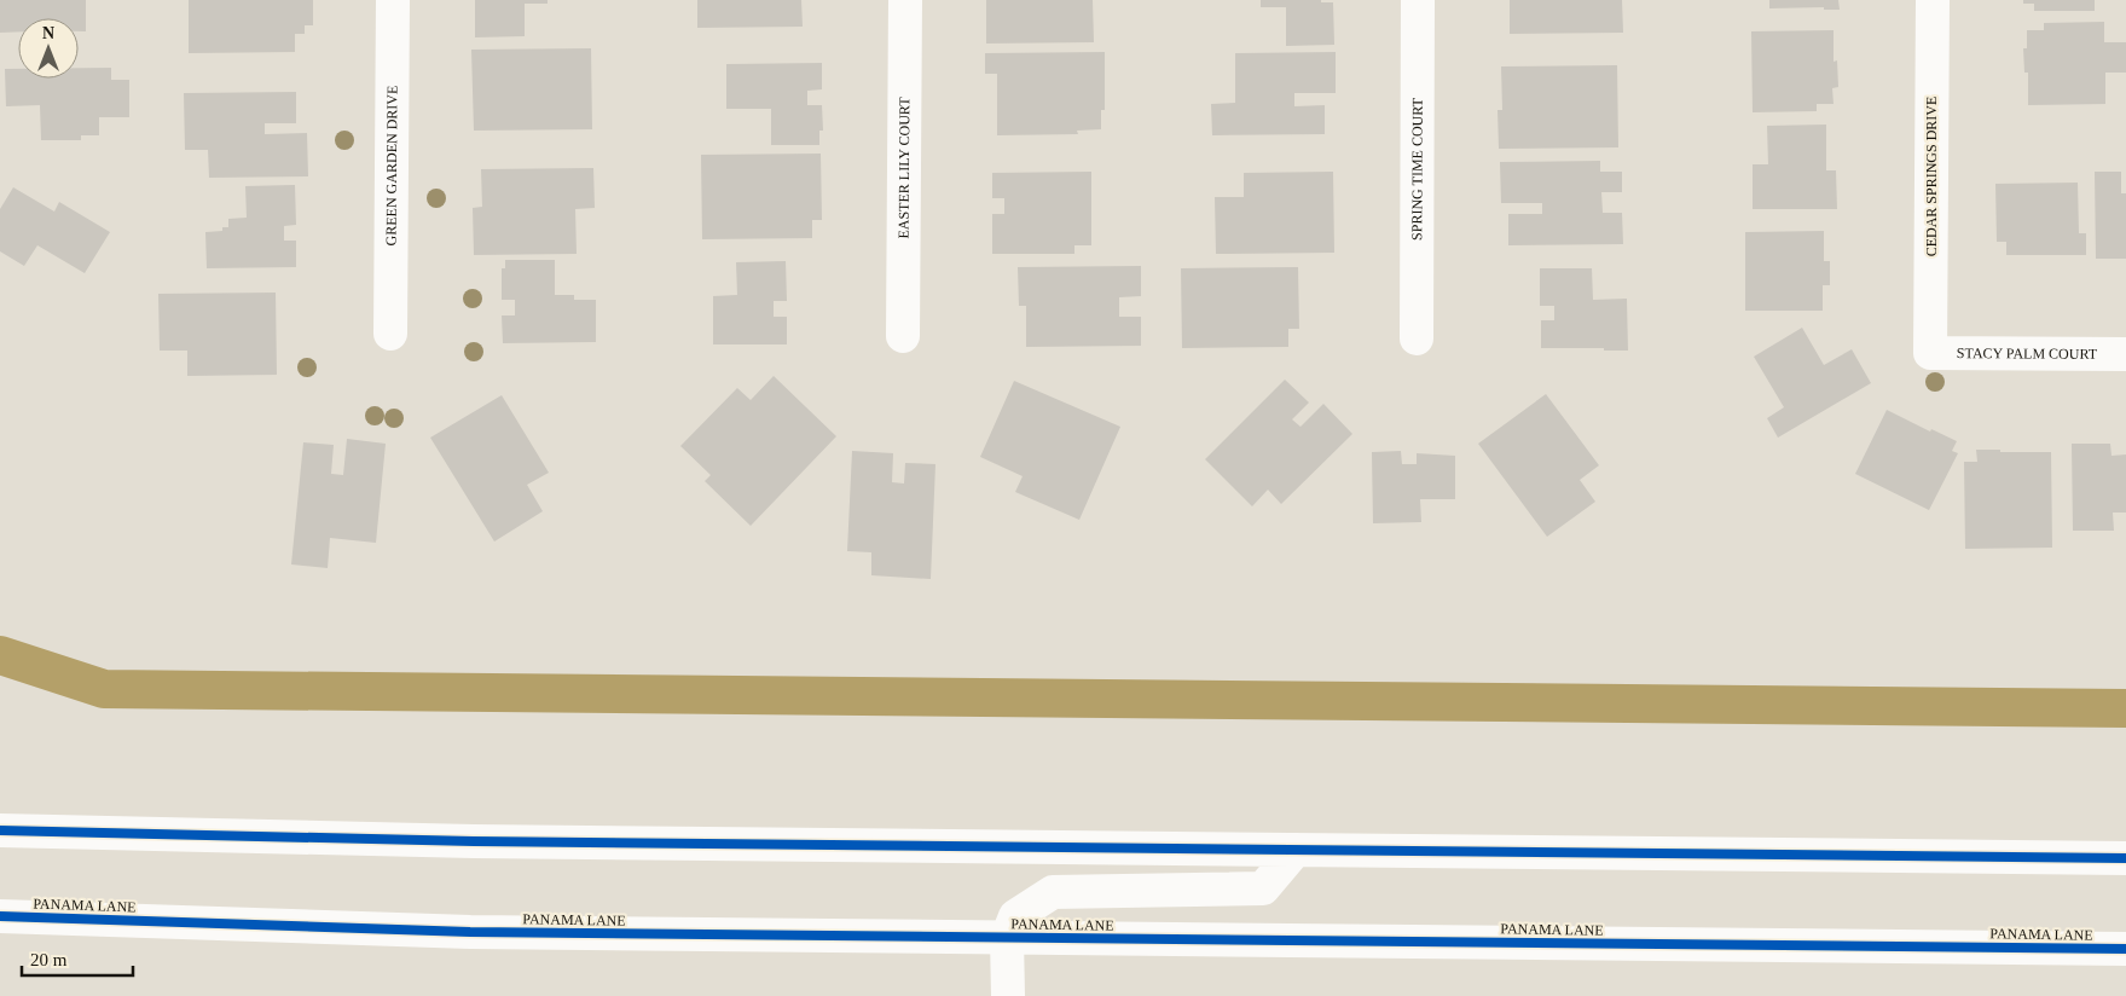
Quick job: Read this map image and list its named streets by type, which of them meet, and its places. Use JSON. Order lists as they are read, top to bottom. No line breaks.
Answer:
{"streets":{"main road":["GREEN GARDEN DRIVE","EASTER LILY COURT","SPRING TIME COURT","CEDAR SPRINGS DRIVE","STACY PALM COURT","PANAMA LANE"]},"crossings":[["CEDAR SPRINGS DRIVE","STACY PALM COURT"]],"scale_bar":"20 m","north":"top"}
